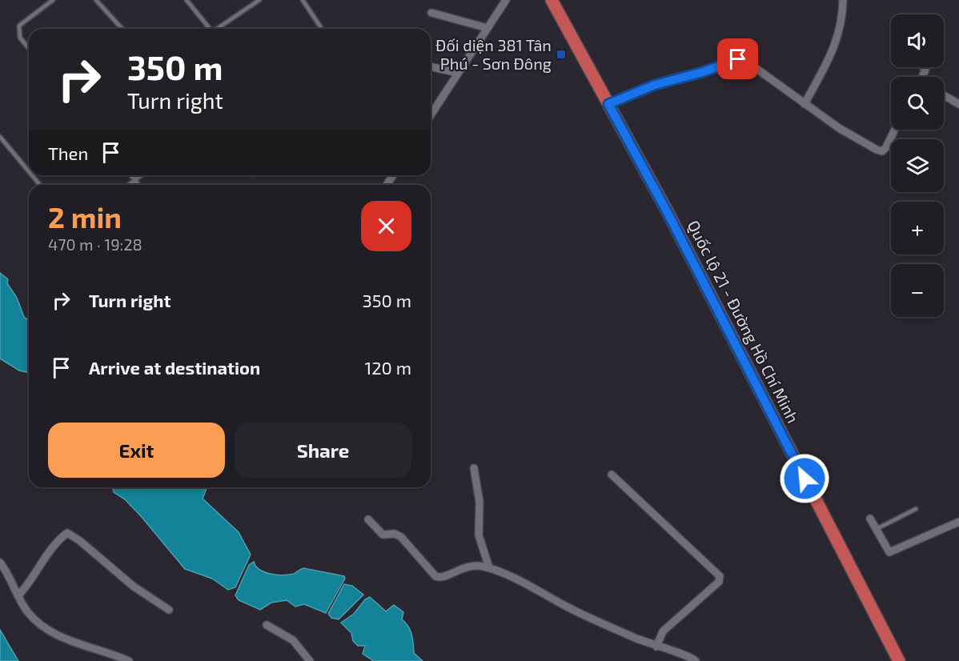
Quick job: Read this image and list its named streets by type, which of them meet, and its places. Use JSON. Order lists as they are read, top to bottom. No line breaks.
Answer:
{"streets":{"highway":["Quốc lộ 21 - Đường Hồ Chí Minh"]},"places":{"transit":["Đối diện 381 Tân Phú - Sơn Đông"]},"page":{"map_buttons":["+","−"],"turn":["350 m","Turn right"],"then":"Then","heading":["2 min","470 m · 19:28"],"list":[{"name":"Turn right","value":"350 m"},{"name":"Arrive at destination","value":"120 m"}],"buttons":["Exit","Share"]}}
